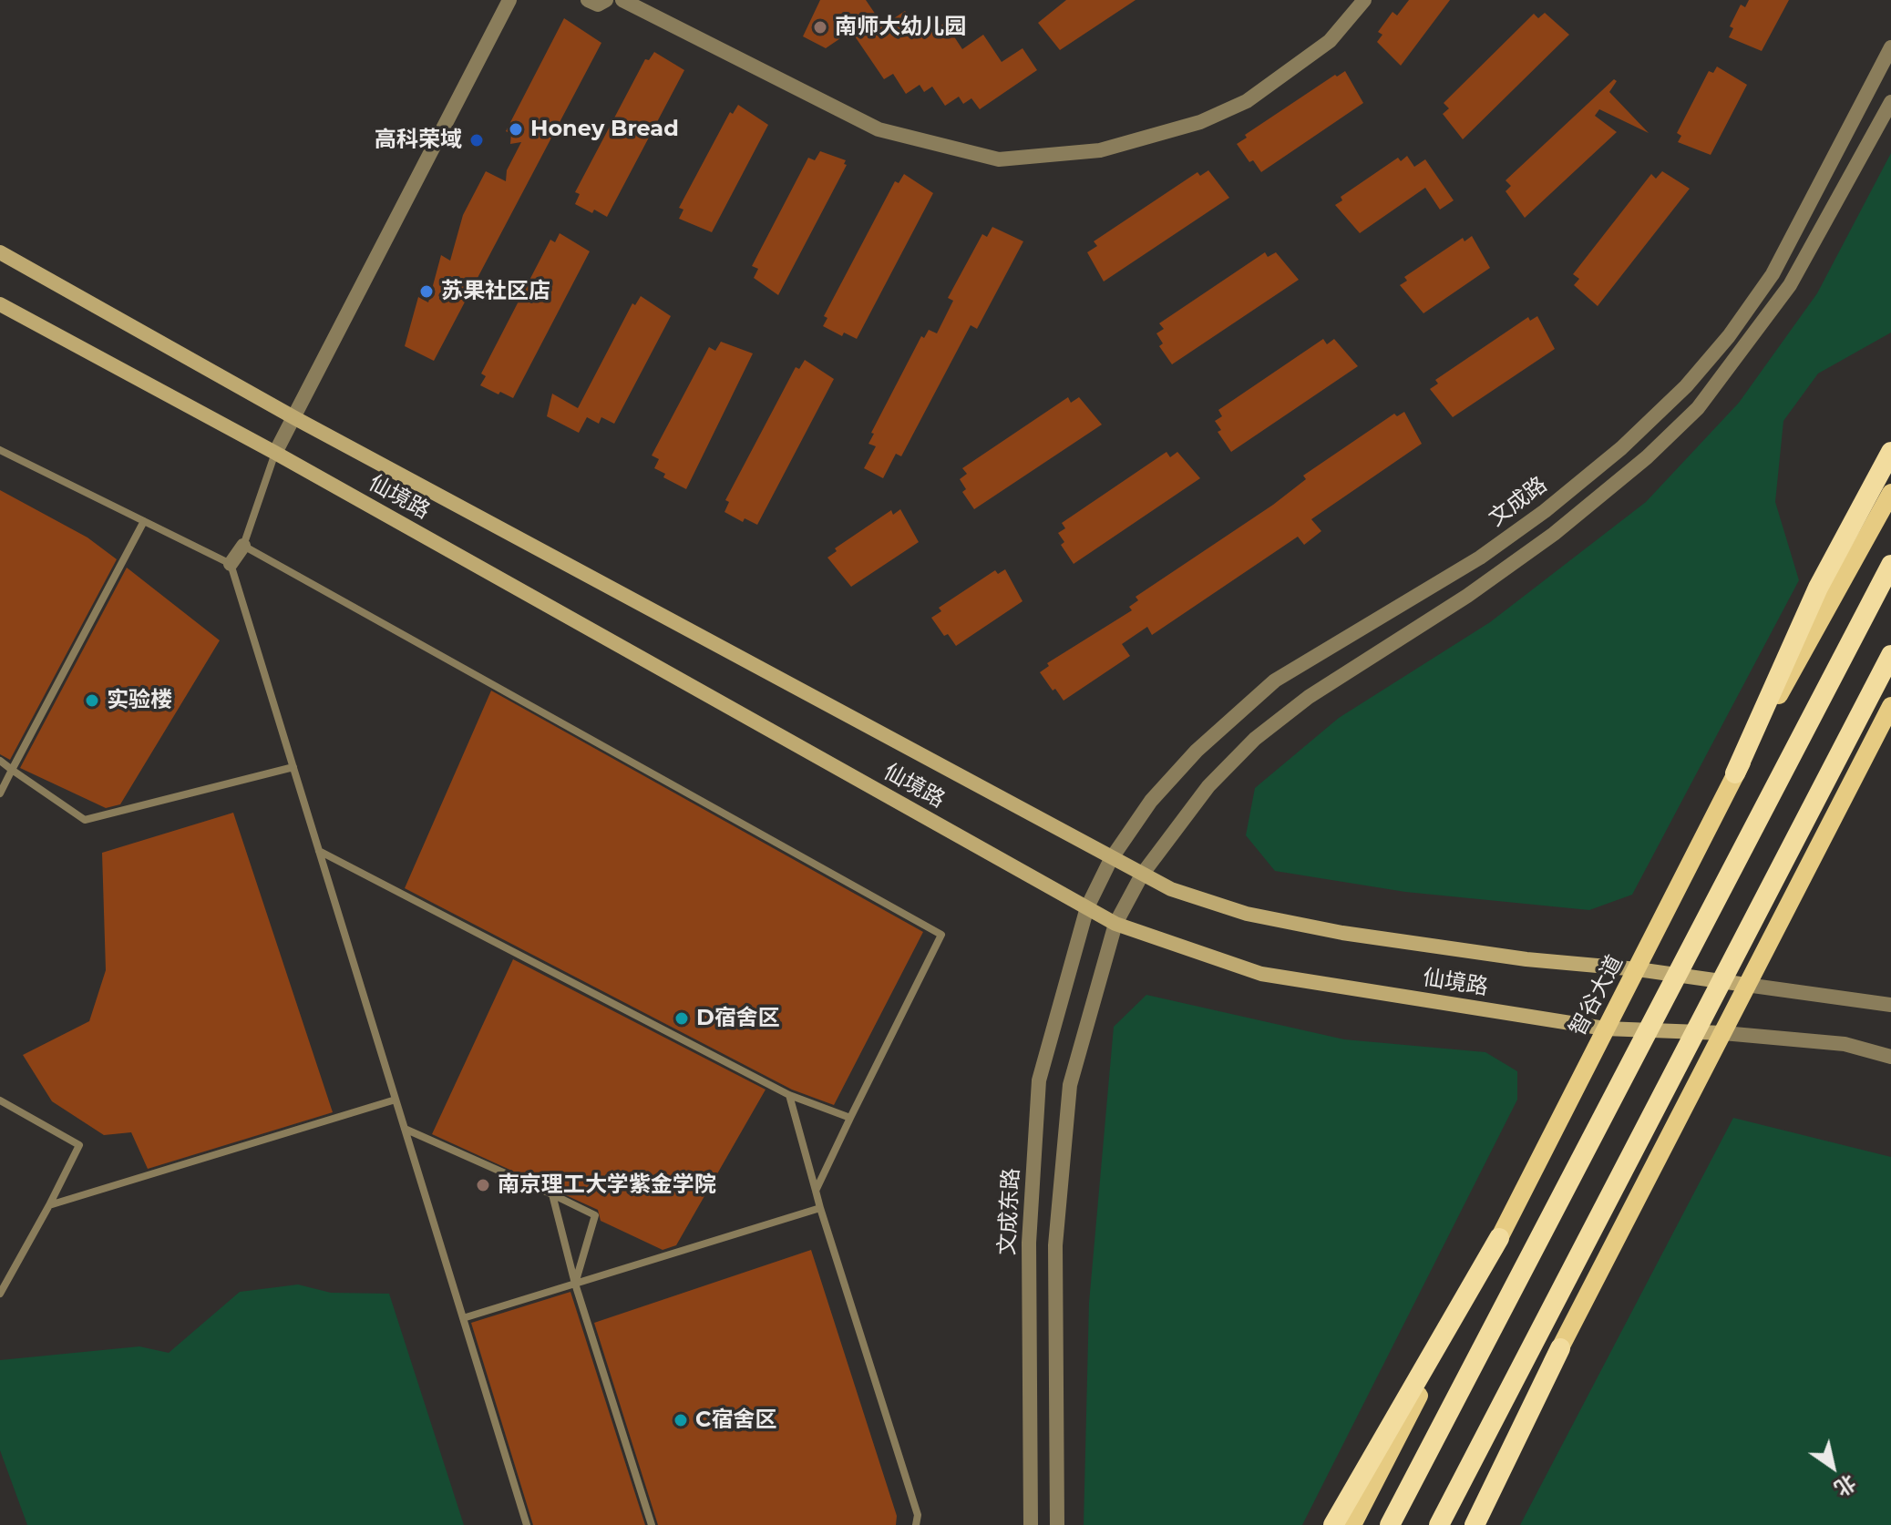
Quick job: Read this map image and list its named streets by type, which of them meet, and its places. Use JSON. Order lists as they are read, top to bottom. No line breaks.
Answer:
{"streets":{"main road":["仙境路","智谷大道"],"street":["文成路","文成东路"]},"crossings":[["仙境路","文成路"],["仙境路","智谷大道"],["仙境路","文成东路"],["文成路","文成东路"]],"places":["南师大幼儿园","Honey Bread","高科荣域","苏果社区店","实验楼","D宿舍区","南京理工大学紫金学院","C宿舍区"],"north":"bottom right"}
